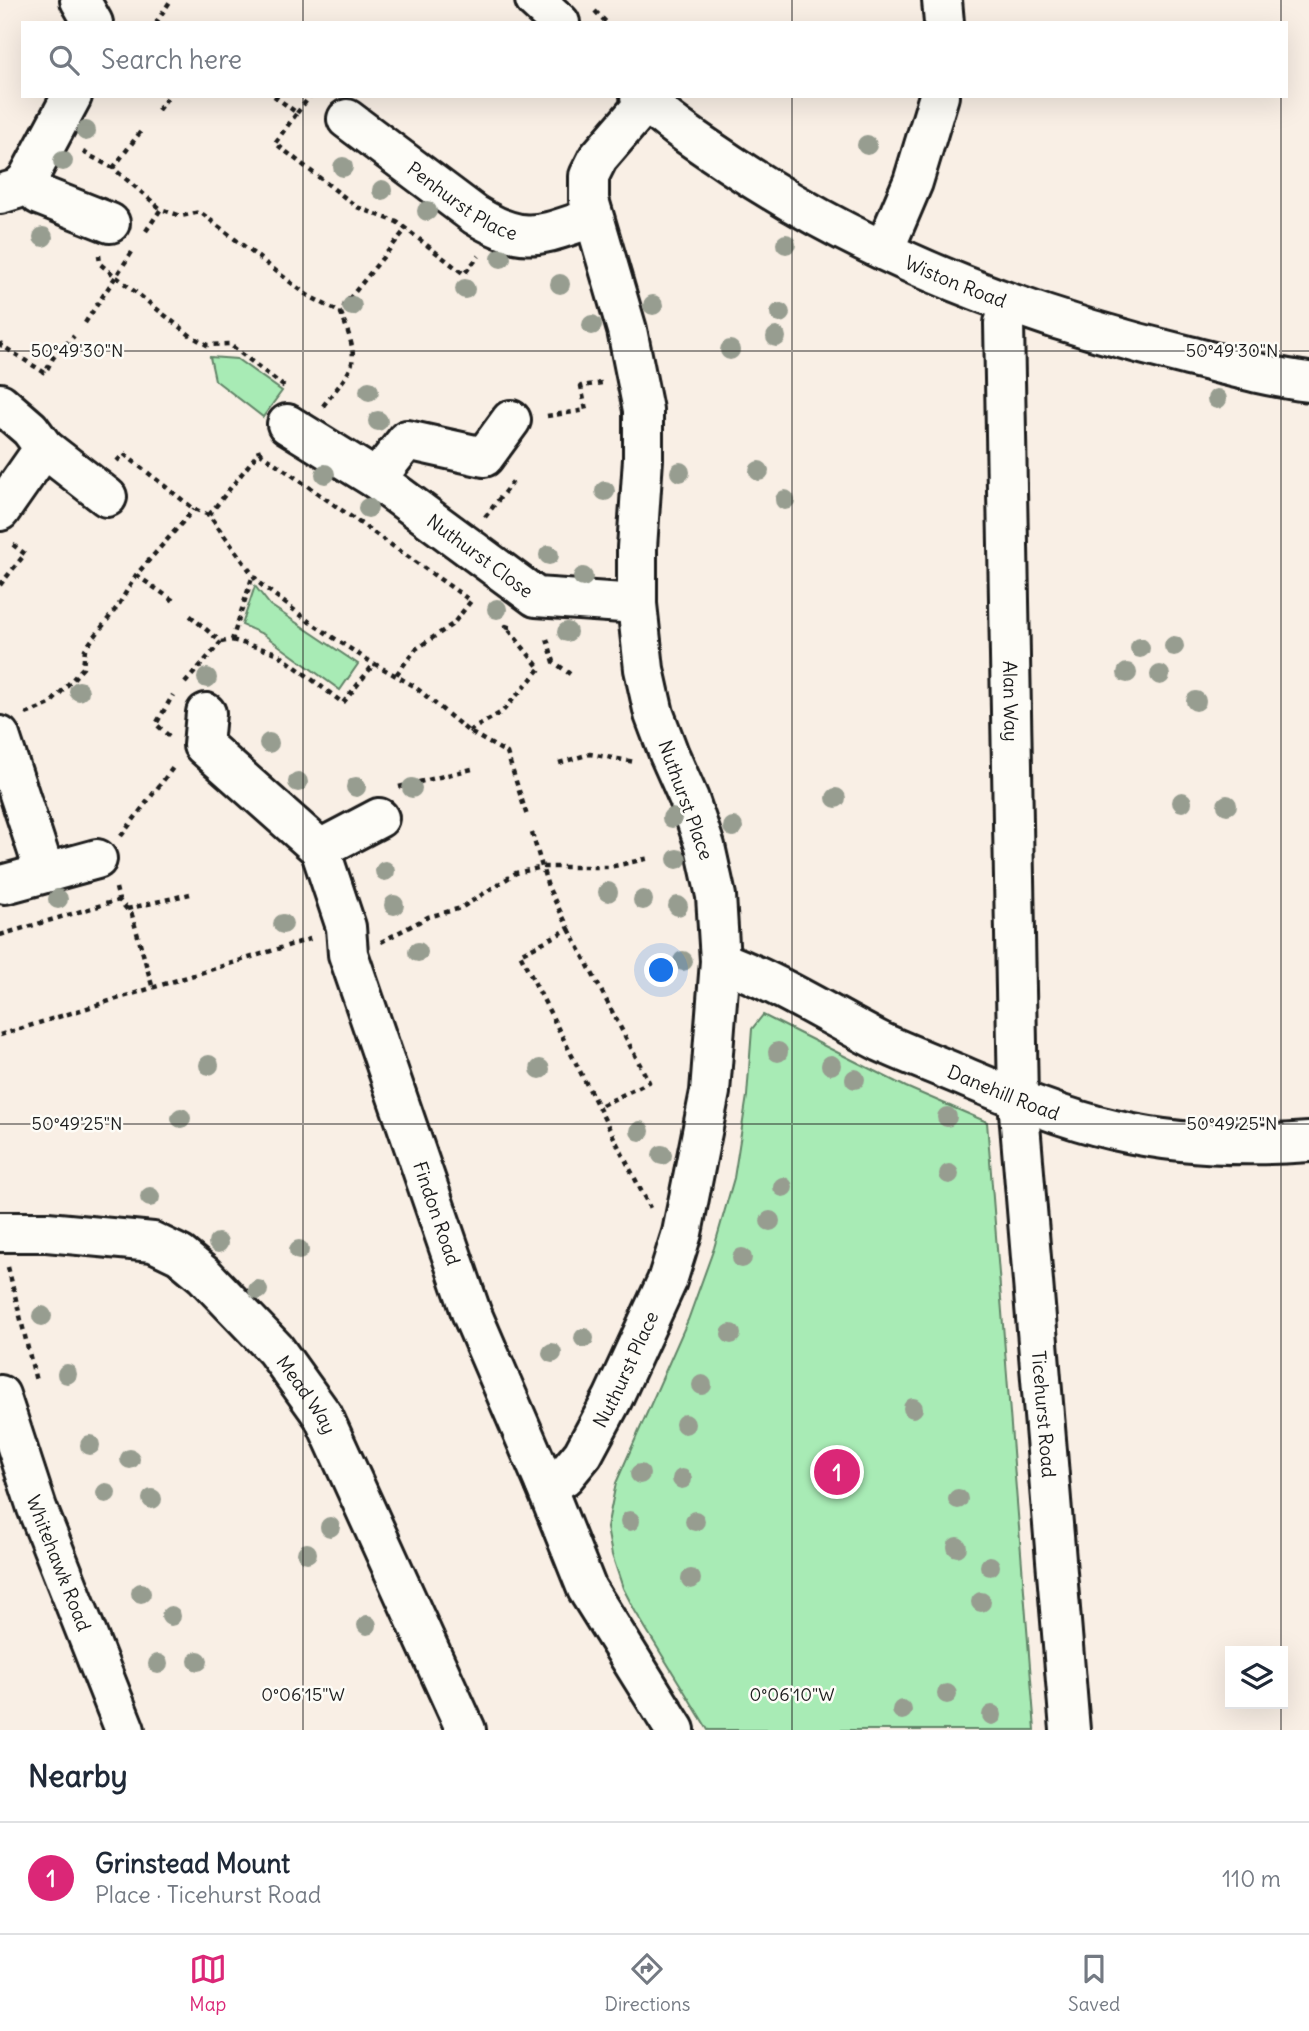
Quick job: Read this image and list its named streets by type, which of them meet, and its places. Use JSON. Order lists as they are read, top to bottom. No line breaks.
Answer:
{"streets":{"street":["Penhurst Place","Wiston Road","Nuthurst Close","Alan Way","Nuthurst Place","Danehill Road","Findon Road","Mead Way","Ticehurst Road","Whitehawk Road"]},"crossings":[["Penhurst Place","Nuthurst Place"],["Wiston Road","Alan Way"],["Wiston Road","Nuthurst Place"],["Nuthurst Close","Nuthurst Place"],["Alan Way","Danehill Road"],["Alan Way","Ticehurst Road"],["Nuthurst Place","Danehill Road"],["Nuthurst Place","Findon Road"],["Danehill Road","Ticehurst Road"]],"page":{"search":"Search here","pins":"1","heading":"Nearby","list":[{"mark":"1","name":"Grinstead Mount","note":"Place · Ticehurst Road","value":"110 m"}],"nav":["Map","Directions","Saved"]},"coordinates":["50°49'30\"N","50°49'25\"N","0°06'15\"W","0°06'10\"W"]}
